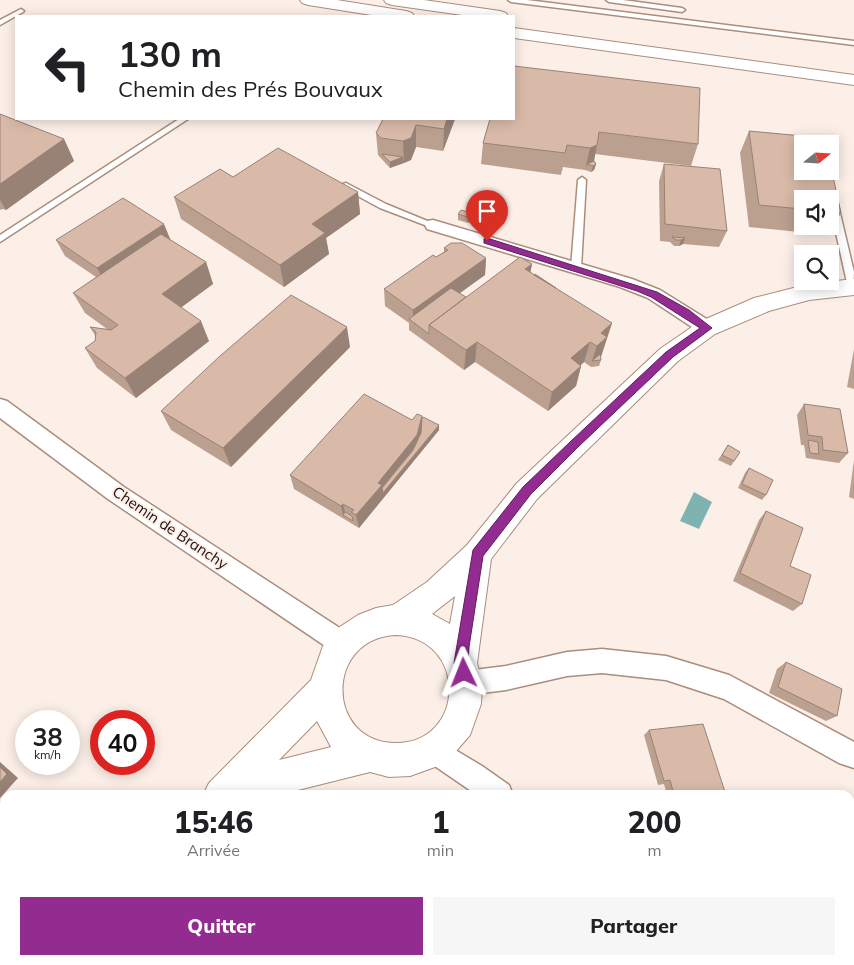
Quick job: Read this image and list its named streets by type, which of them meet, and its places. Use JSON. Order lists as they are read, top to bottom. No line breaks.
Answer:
{"streets":{"street":["Chemin de Branchy"]},"north":"right","page":{"turn":["130 m","Chemin des Prés Bouvaux"],"speed":"38 km/h","limit":"40","eta":["15:46","Arrivée","1","min","200","m"],"buttons":["Quitter","Partager"]}}
